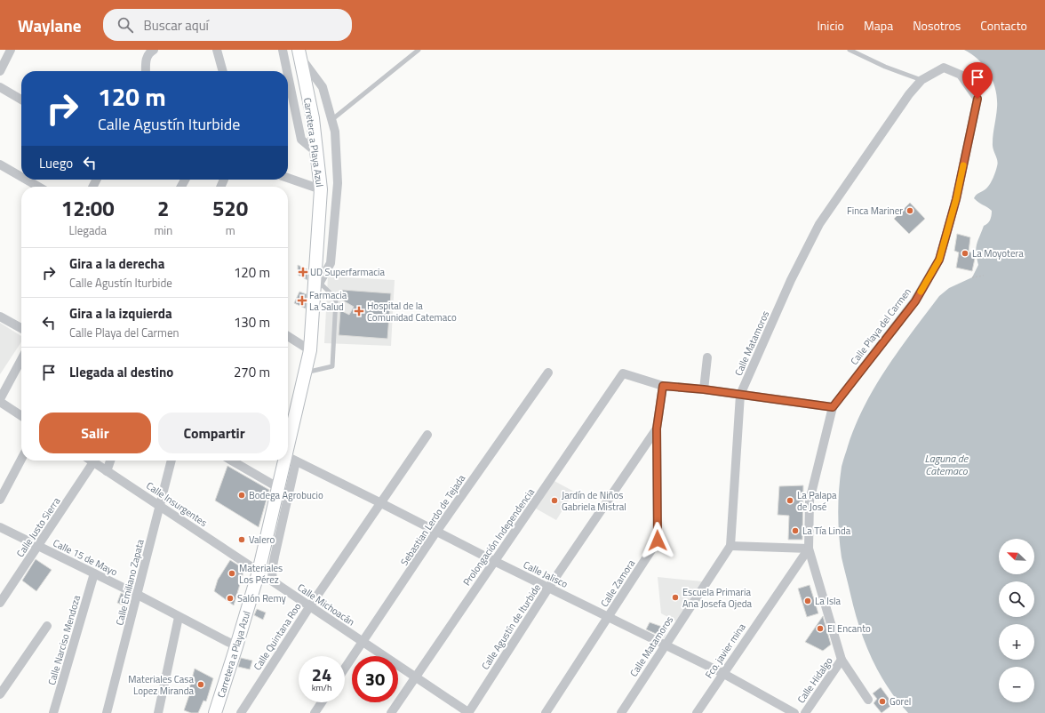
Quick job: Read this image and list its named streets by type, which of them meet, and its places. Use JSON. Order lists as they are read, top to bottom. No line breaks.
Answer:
{"streets":{"main road":["Carretera a Playa Azul"],"street":["Calle Playa del Carmen","Calle Matamoros","Calle Insurgentes","Sebastian Lerdo de Tejada","Calle Justo Sierra","Prolongación Independencia","Calle 15 de Mayo","Calle Jalisco","Calle Emiliano Zapata","Calle Zamora","Calle Michoacán","Calle Agustín de Iturbide","Calle Quintana Roo","Calle Narciso Mendoza","Fco. javier mina","Calle Hidalgo"]},"crossings":[["Carretera a Playa Azul","Calle Insurgentes"],["Carretera a Playa Azul","Calle 15 de Mayo"],["Carretera a Playa Azul","Calle Jalisco"],["Carretera a Playa Azul","Calle Michoacán"],["Calle Playa del Carmen","Calle Matamoros"],["Calle Playa del Carmen","Fco. javier mina"],["Calle Playa del Carmen","Calle Hidalgo"],["Calle Matamoros","Calle Jalisco"],["Calle Insurgentes","Calle Justo Sierra"],["Calle Insurgentes","Calle Emiliano Zapata"],["Sebastian Lerdo de Tejada","Calle Jalisco"],["Sebastian Lerdo de Tejada","Calle Michoacán"],["Calle Justo Sierra","Calle 15 de Mayo"],["Prolongación Independencia","Calle Jalisco"],["Prolongación Independencia","Calle Zamora"],["Prolongación Independencia","Calle Michoacán"],["Calle 15 de Mayo","Calle Emiliano Zapata"],["Calle 15 de Mayo","Calle Narciso Mendoza"],["Calle Jalisco","Calle Zamora"],["Calle Jalisco","Calle Michoacán"],["Calle Jalisco","Calle Agustín de Iturbide"],["Calle Jalisco","Calle Quintana Roo"],["Calle Jalisco","Fco. javier mina"],["Calle Zamora","Calle Agustín de Iturbide"],["Calle Michoacán","Calle Agustín de Iturbide"],["Calle Michoacán","Calle Quintana Roo"]],"water":["Laguna de Catemaco"],"places":{"other":["Finca Mariner","La Moyotera","Bodega Agrobucio","Jardín de Niños Gabriela Mistral","La Palapa de José","La Tía Linda","Valero","Materiales Los Pérez","Escuela Primaria Ana Josefa Ojeda","Salón Remy","La Isla","El Encanto","Materiales Casa Lopez Miranda","Gorel"],"health":["UD Superfarmacia","Farmacia La Salud","Hospital de la Comunidad Catemaco"]},"north":"top left","page":{"header":"Waylane","search":"Buscar aquí","nav":["Inicio","Mapa","Nosotros","Contacto"],"turn":["120 m","Calle Agustín Iturbide"],"then":"Luego","eta":["12:00","Llegada","2","min","520","m"],"list":[{"name":"Gira a la derecha","note":"Calle Agustín Iturbide","value":"120 m"},{"name":"Gira a la izquierda","note":"Calle Playa del Carmen","value":"130 m"},{"name":"Llegada al destino","value":"270 m"}],"buttons":["Salir","Compartir"],"map_buttons":["+","−"],"speed":"24 km/h","limit":"30"}}
